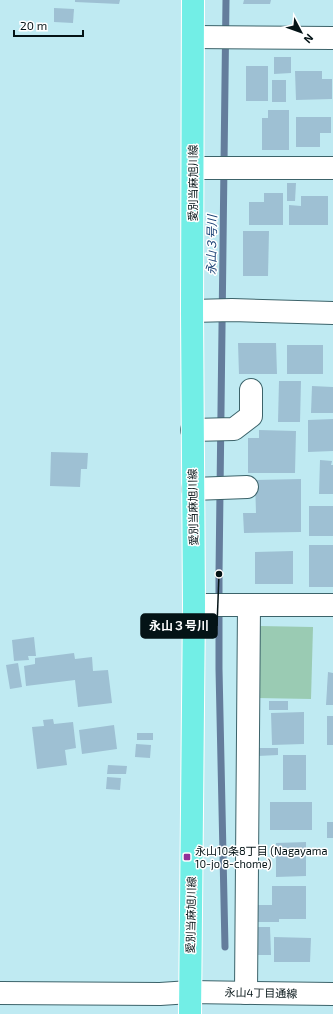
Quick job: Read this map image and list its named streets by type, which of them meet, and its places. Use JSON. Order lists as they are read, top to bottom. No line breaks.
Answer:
{"streets":{"main road":["愛別当麻旭川線"],"street":["永山4丁目通線"]},"crossings":[["愛別当麻旭川線","永山4丁目通線"]],"water":["永山３号川"],"places":{"other":["永山３号川"],"transit":["永山10条8丁目 (Nagayama 10-jo 8-chome)"]},"scale_bar":"20 m","north":"bottom right"}
